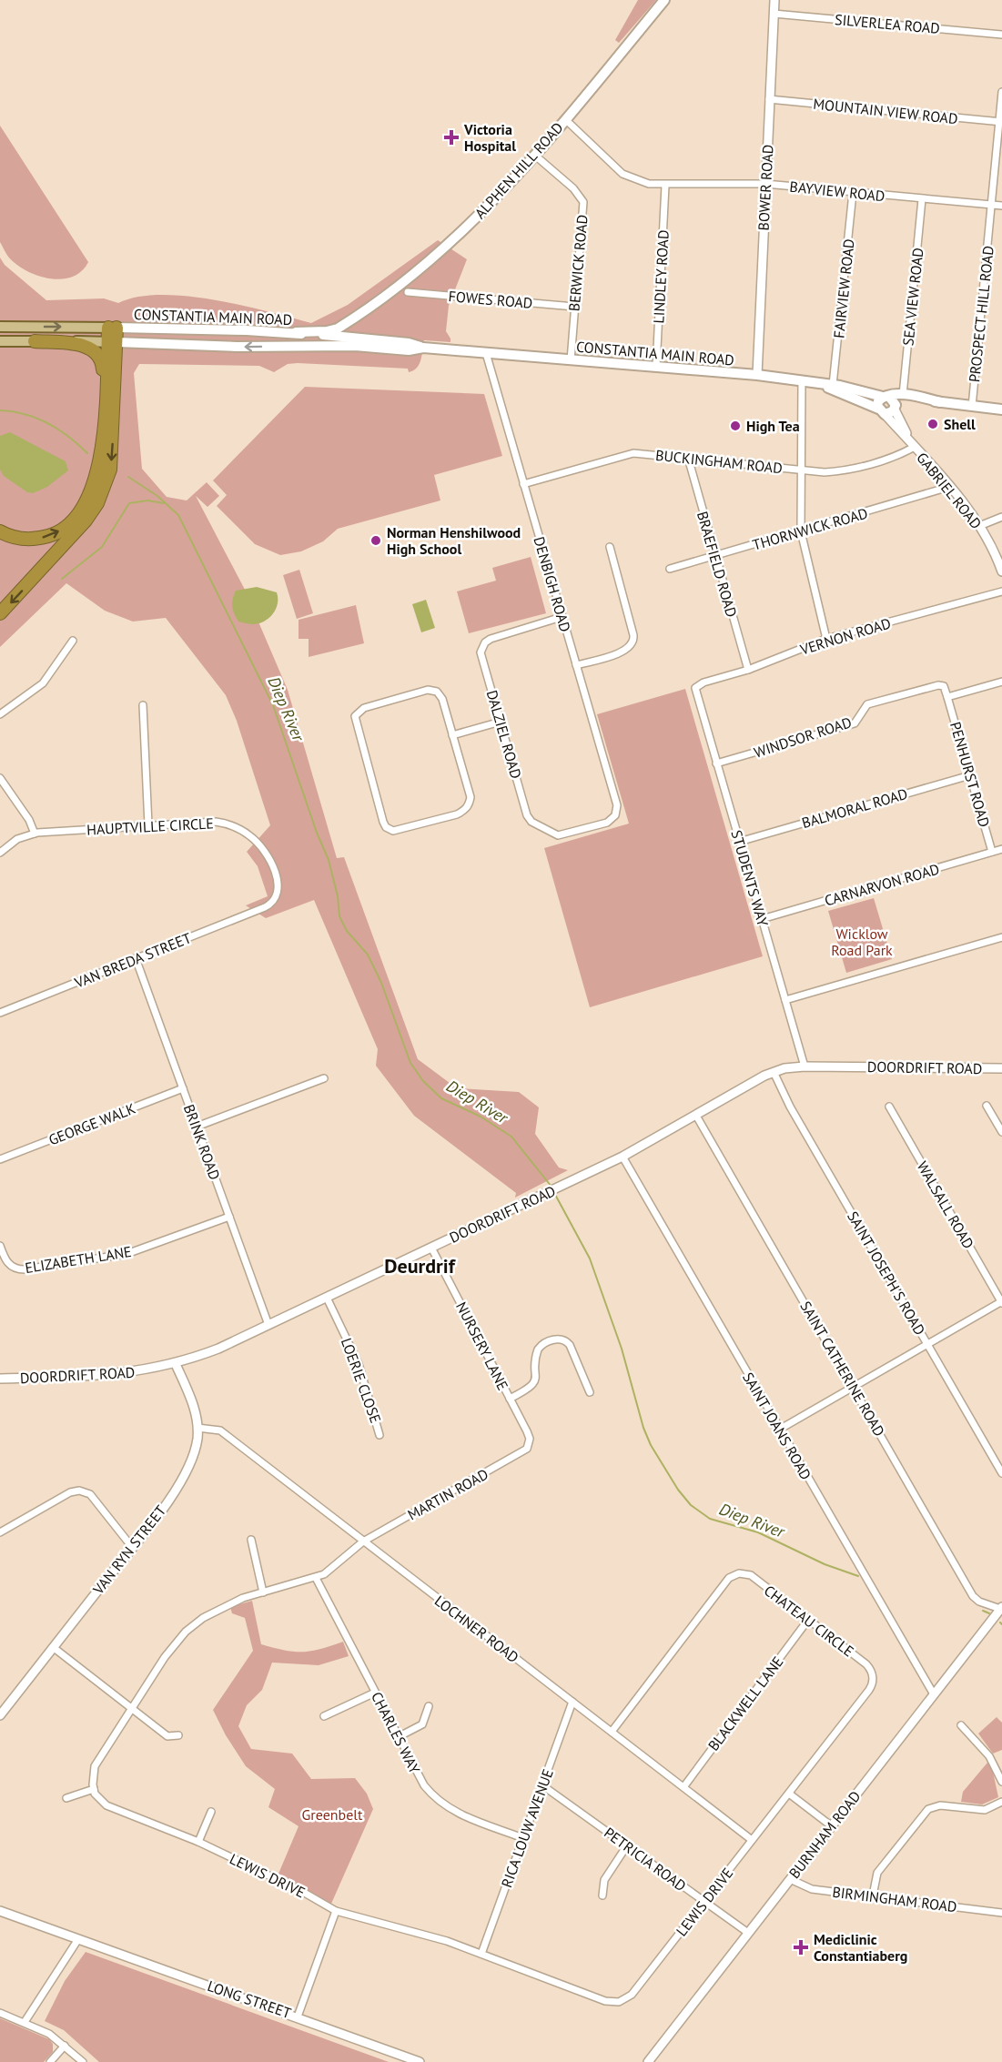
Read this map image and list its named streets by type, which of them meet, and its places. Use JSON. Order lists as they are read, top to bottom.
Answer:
{
  "streets": {
    "main road": ["ALPHEN HILL ROAD", "CONSTANTIA MAIN ROAD"],
    "street": [
      "SILVERLEA ROAD",
      "MOUNTAIN VIEW ROAD",
      "BOWER ROAD",
      "BAYVIEW ROAD",
      "BERWICK ROAD",
      "LINDLEY ROAD",
      "FAIRVIEW ROAD",
      "SEA VIEW ROAD",
      "FOWES ROAD",
      "PROSPECT HILL ROAD",
      "BUCKINGHAM ROAD",
      "GABRIEL ROAD",
      "THORNWICK ROAD",
      "BRAEFIELD ROAD",
      "DENBIGH ROAD",
      "VERNON ROAD",
      "DALZIEL ROAD",
      "WINDSOR ROAD",
      "PENHURST ROAD",
      "BALMORAL ROAD",
      "HAUPTVILLE CIRCLE",
      "STUDENTS WAY",
      "CARNARVON ROAD",
      "VAN BREDA STREET",
      "DOORDRIFT ROAD",
      "GEORGE WALK",
      "BRINK ROAD",
      "WALSALL ROAD",
      "ELIZABETH LANE",
      "SAINT JOSEPH'S ROAD",
      "NURSERY LANE",
      "SAINT CATHERINE ROAD",
      "LOERIE CLOSE",
      "SAINT JOANS ROAD",
      "MARTIN ROAD",
      "VAN RYN STREET",
      "CHATEAU CIRCLE",
      "LOCHNER ROAD",
      "BLACKWELL LANE",
      "CHARLES WAY",
      "RICA LOUW AVENUE",
      "BURNHAM ROAD",
      "PETRICIA ROAD",
      "LEWIS DRIVE",
      "BIRMINGHAM ROAD",
      "LONG STREET"
    ]
  },
  "crossings": [
    ["SILVERLEA ROAD", "BOWER ROAD"],
    ["MOUNTAIN VIEW ROAD", "BOWER ROAD"],
    ["MOUNTAIN VIEW ROAD", "PROSPECT HILL ROAD"],
    ["ALPHEN HILL ROAD", "BAYVIEW ROAD"],
    ["ALPHEN HILL ROAD", "BERWICK ROAD"],
    ["ALPHEN HILL ROAD", "CONSTANTIA MAIN ROAD"],
    ["BOWER ROAD", "BAYVIEW ROAD"],
    ["BOWER ROAD", "CONSTANTIA MAIN ROAD"],
    ["BAYVIEW ROAD", "LINDLEY ROAD"],
    ["BAYVIEW ROAD", "FAIRVIEW ROAD"],
    ["BAYVIEW ROAD", "SEA VIEW ROAD"],
    ["BAYVIEW ROAD", "PROSPECT HILL ROAD"],
    ["BERWICK ROAD", "FOWES ROAD"],
    ["BERWICK ROAD", "CONSTANTIA MAIN ROAD"],
    ["LINDLEY ROAD", "CONSTANTIA MAIN ROAD"],
    ["FAIRVIEW ROAD", "CONSTANTIA MAIN ROAD"],
    ["CONSTANTIA MAIN ROAD", "GABRIEL ROAD"],
    ["CONSTANTIA MAIN ROAD", "DENBIGH ROAD"],
    ["BUCKINGHAM ROAD", "GABRIEL ROAD"],
    ["BUCKINGHAM ROAD", "BRAEFIELD ROAD"],
    ["BUCKINGHAM ROAD", "DENBIGH ROAD"],
    ["GABRIEL ROAD", "THORNWICK ROAD"],
    ["THORNWICK ROAD", "BRAEFIELD ROAD"],
    ["BRAEFIELD ROAD", "VERNON ROAD"],
    ["DENBIGH ROAD", "DALZIEL ROAD"],
    ["VERNON ROAD", "STUDENTS WAY"],
    ["WINDSOR ROAD", "PENHURST ROAD"],
    ["WINDSOR ROAD", "STUDENTS WAY"],
    ["PENHURST ROAD", "BALMORAL ROAD"],
    ["PENHURST ROAD", "CARNARVON ROAD"],
    ["BALMORAL ROAD", "STUDENTS WAY"],
    ["HAUPTVILLE CIRCLE", "VAN BREDA STREET"],
    ["STUDENTS WAY", "CARNARVON ROAD"],
    ["STUDENTS WAY", "DOORDRIFT ROAD"],
    ["VAN BREDA STREET", "BRINK ROAD"],
    ["DOORDRIFT ROAD", "BRINK ROAD"],
    ["DOORDRIFT ROAD", "SAINT JOSEPH'S ROAD"],
    ["DOORDRIFT ROAD", "NURSERY LANE"],
    ["DOORDRIFT ROAD", "SAINT CATHERINE ROAD"],
    ["DOORDRIFT ROAD", "LOERIE CLOSE"],
    ["DOORDRIFT ROAD", "SAINT JOANS ROAD"],
    ["DOORDRIFT ROAD", "VAN RYN STREET"],
    ["GEORGE WALK", "BRINK ROAD"],
    ["BRINK ROAD", "ELIZABETH LANE"],
    ["NURSERY LANE", "MARTIN ROAD"],
    ["SAINT CATHERINE ROAD", "BURNHAM ROAD"],
    ["SAINT JOANS ROAD", "BURNHAM ROAD"],
    ["MARTIN ROAD", "LOCHNER ROAD"],
    ["VAN RYN STREET", "LOCHNER ROAD"],
    ["CHATEAU CIRCLE", "LOCHNER ROAD"],
    ["CHATEAU CIRCLE", "BLACKWELL LANE"],
    ["CHATEAU CIRCLE", "LEWIS DRIVE"],
    ["LOCHNER ROAD", "BLACKWELL LANE"],
    ["LOCHNER ROAD", "RICA LOUW AVENUE"],
    ["LOCHNER ROAD", "LEWIS DRIVE"],
    ["CHARLES WAY", "RICA LOUW AVENUE"],
    ["RICA LOUW AVENUE", "PETRICIA ROAD"],
    ["RICA LOUW AVENUE", "LEWIS DRIVE"],
    ["BURNHAM ROAD", "PETRICIA ROAD"],
    ["BURNHAM ROAD", "BIRMINGHAM ROAD"],
    ["PETRICIA ROAD", "LEWIS DRIVE"]
  ],
  "districts": ["Deurdrif"],
  "water": ["Diep River"],
  "parks": ["Wicklow Road Park", "Greenbelt"],
  "places": {
    "health": ["Victoria Hospital", "Mediclinic Constantiaberg"],
    "other": ["Shell", "High Tea", "Norman Henshilwood High School"]
  }
}
